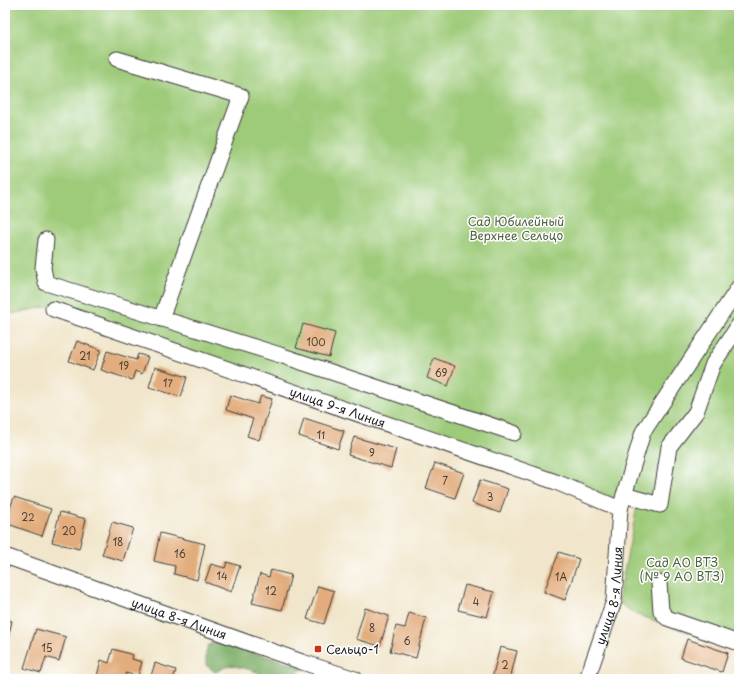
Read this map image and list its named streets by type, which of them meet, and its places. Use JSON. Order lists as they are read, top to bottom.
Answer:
{
  "streets": {
    "street": ["улица 9-я Линия", "улица 8-я Линия"]
  },
  "crossings": [
    ["улица 9-я Линия", "улица 8-я Линия"]
  ],
  "parks": ["Сад Юбилейный Верхнее Сельцо", "Сад АО ВТЗ (№ 9 АО ВТЗ)"],
  "places": {
    "transit": ["Сельцо-1"]
  },
  "house_numbers": [
    "100",
    "21",
    "19",
    "69",
    "17",
    "11",
    "9",
    "7",
    "3",
    "22",
    "20",
    "18",
    "16",
    "14",
    "1А",
    "12",
    "4",
    "8",
    "6",
    "15",
    "2"
  ]
}
